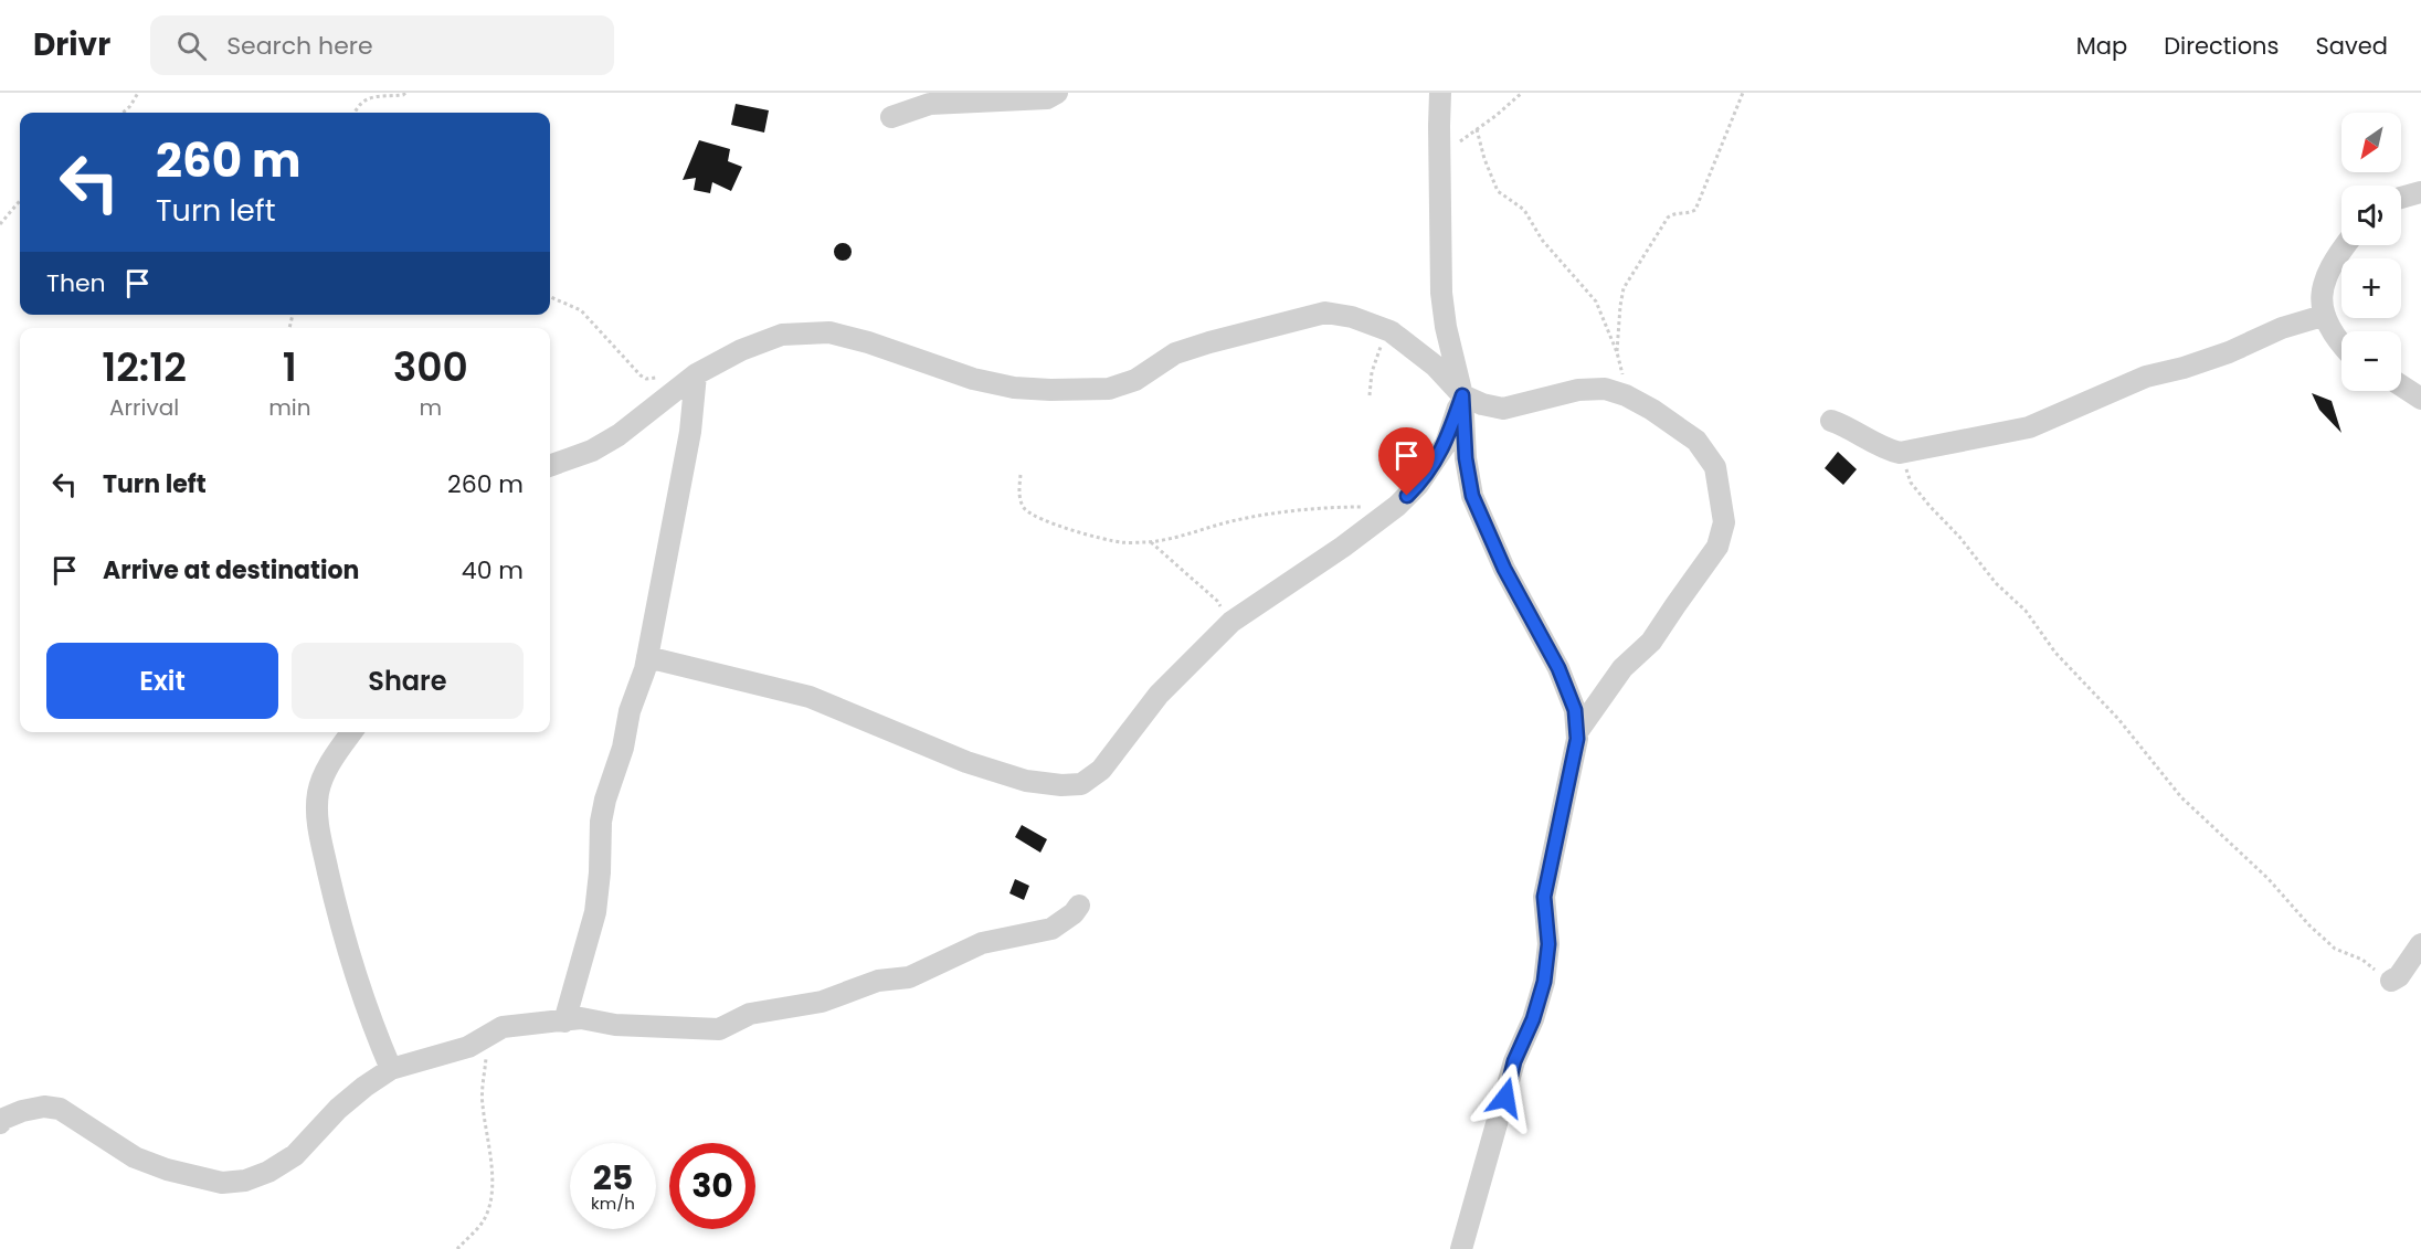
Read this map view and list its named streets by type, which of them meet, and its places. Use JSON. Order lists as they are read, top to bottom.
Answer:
{
  "north": "bottom left",
  "page": {
    "header": "Drivr",
    "search": "Search here",
    "nav": ["Map", "Directions", "Saved"],
    "map_buttons": ["+", "−"],
    "turn": ["260 m", "Turn left"],
    "then": "Then",
    "eta": [
      "12:12",
      "Arrival",
      "1",
      "min",
      "300",
      "m"
    ],
    "list": [
      {
        "name": "Turn left",
        "value": "260 m"
      },
      {
        "name": "Arrive at destination",
        "value": "40 m"
      }
    ],
    "buttons": ["Exit", "Share"],
    "speed": "25 km/h",
    "limit": "30"
  }
}
